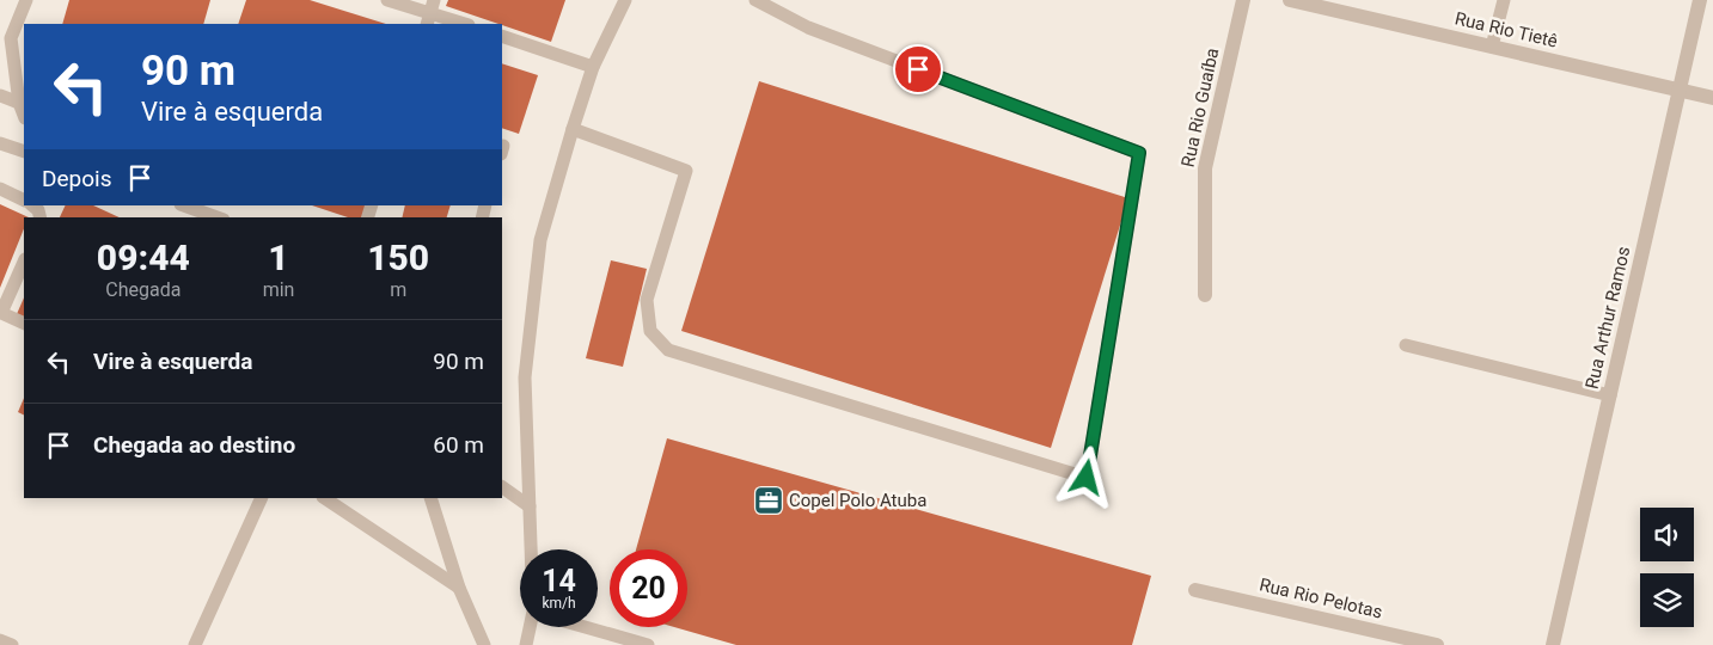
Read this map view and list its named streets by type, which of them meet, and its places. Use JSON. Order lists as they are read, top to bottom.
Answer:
{
  "streets": {
    "street": [
      "Rua Rio Tietê",
      "Rua Rio Guaíba",
      "Rua Arthur Ramos",
      "Rua Rio Pelotas"
    ]
  },
  "crossings": [
    ["Rua Rio Tietê", "Rua Arthur Ramos"]
  ],
  "places": {
    "office": ["Copel Polo Atuba"]
  },
  "page": {
    "turn": ["90 m", "Vire à esquerda"],
    "then": "Depois",
    "eta": [
      "09:44",
      "Chegada",
      "1",
      "min",
      "150",
      "m"
    ],
    "list": [
      {
        "name": "Vire à esquerda",
        "value": "90 m"
      },
      {
        "name": "Chegada ao destino",
        "value": "60 m"
      }
    ],
    "speed": "14 km/h",
    "limit": "20"
  }
}
